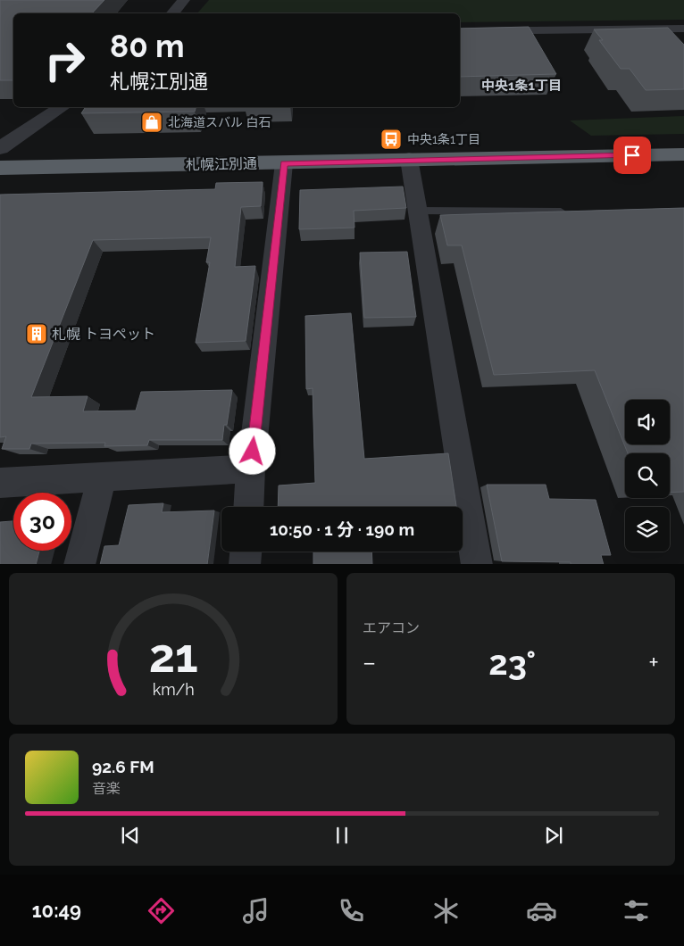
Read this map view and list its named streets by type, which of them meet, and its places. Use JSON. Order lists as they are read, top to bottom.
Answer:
{
  "streets": {
    "highway": ["札幌江別通"]
  },
  "districts": ["中央1条1丁目"],
  "places": {
    "shop": ["北海道スバル 白石"],
    "bus stop": ["中央1条1丁目"],
    "building": ["札幌 トヨペット"]
  },
  "page": {
    "turn": ["80 m", "札幌江別通"],
    "limit": "30",
    "trip": "10:50 · 1 分 · 190 m",
    "tile": "エアコン",
    "heat": ["−", "23°", "+"],
    "song": ["92.6 FM", "音楽"],
    "tabs": "10:49",
    "gauge": ["21", "km/h"]
  }
}
